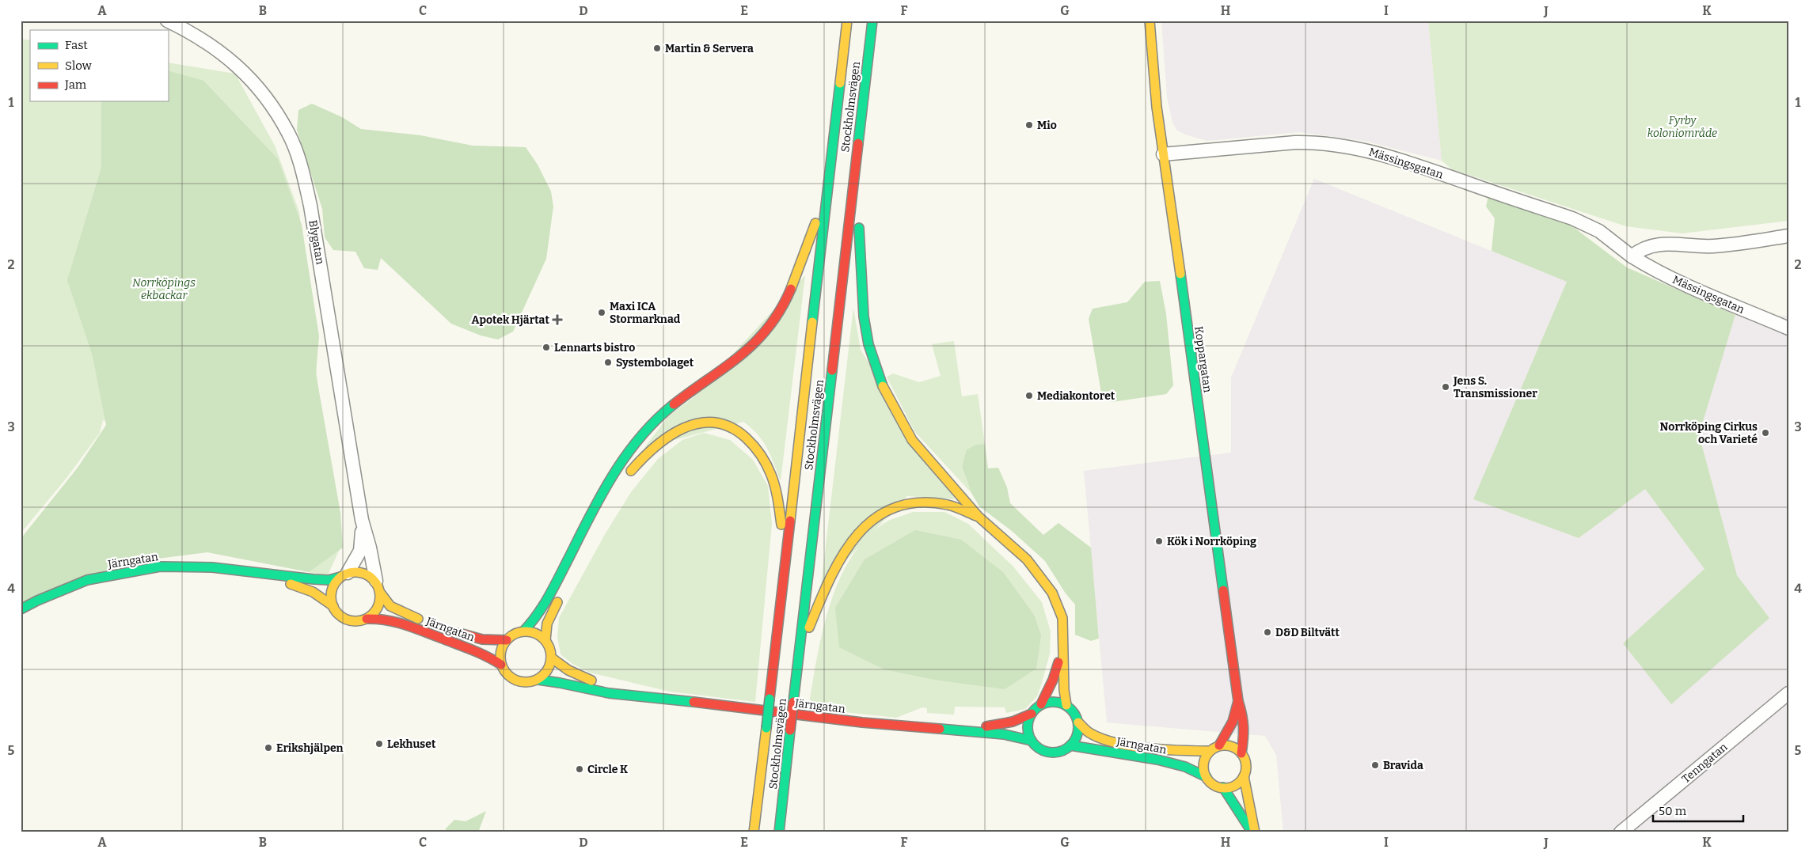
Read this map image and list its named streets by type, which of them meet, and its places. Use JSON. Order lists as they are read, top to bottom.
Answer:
{
  "streets": {
    "main road": ["Stockholmsvägen", "Koppargatan", "Järngatan"],
    "street": ["Mässingsgatan", "Blygatan", "Tenngatan"]
  },
  "crossings": [
    ["Mässingsgatan", "Koppargatan"],
    ["Blygatan", "Järngatan"],
    ["Koppargatan", "Järngatan"]
  ],
  "parks": ["Fyrby koloniområde", "Norrköpings ekbackar"],
  "places": {
    "other": [
      "Martin & Servera",
      "Mio",
      "Maxi ICA Stormarknad",
      "Lennarts bistro",
      "Systembolaget",
      "Jens S. Transmissioner",
      "Mediakontoret",
      "Norrköping Cirkus och Varieté",
      "Kök i Norrköping",
      "D&D Biltvätt",
      "Lekhuset",
      "Erikshjälpen",
      "Bravida",
      "Circle K"
    ],
    "health": ["Apotek Hjärtat"]
  },
  "legend": ["Fast", "Slow", "Jam"],
  "scale_bar": "50 m",
  "grid": {
    "columns": [
      "A",
      "B",
      "C",
      "D",
      "E",
      "F",
      "G",
      "H",
      "I",
      "J",
      "K"
    ],
    "rows": [
      "1",
      "2",
      "3",
      "4",
      "5"
    ]
  }
}
